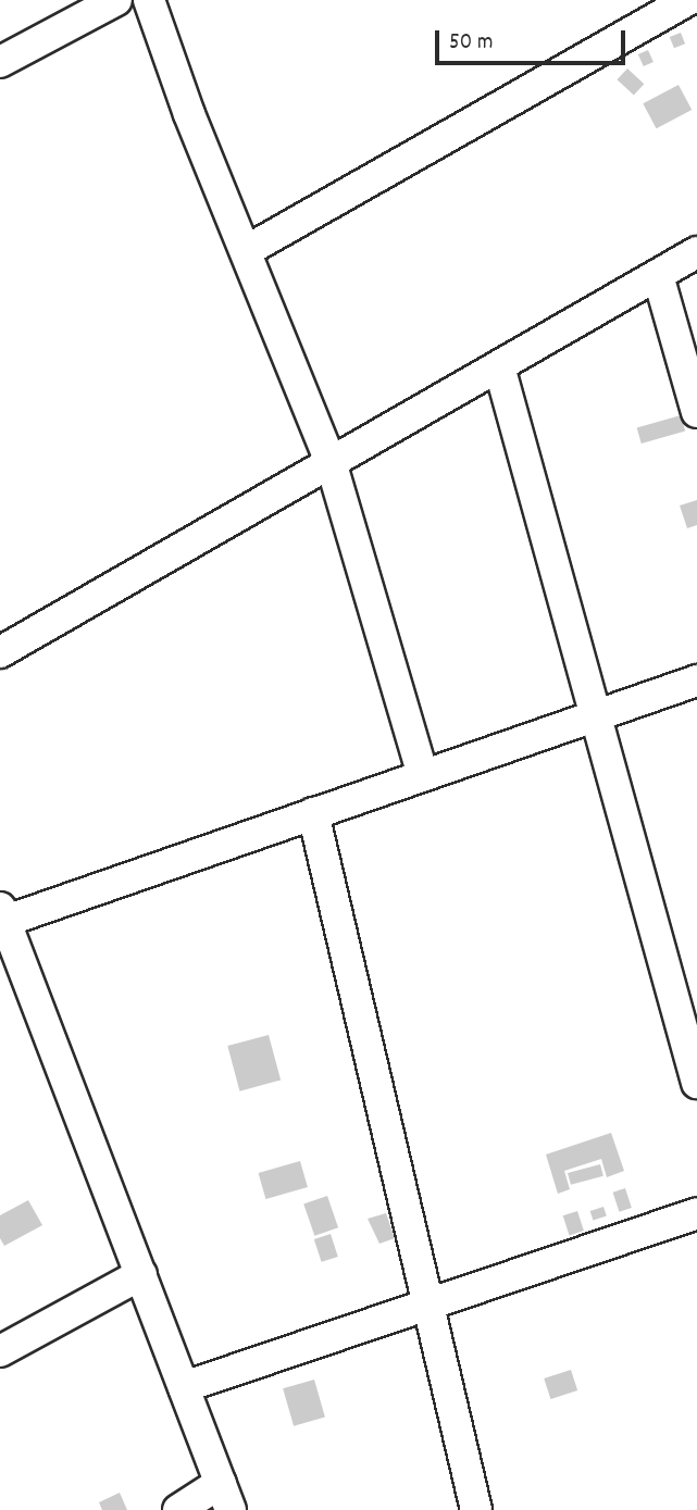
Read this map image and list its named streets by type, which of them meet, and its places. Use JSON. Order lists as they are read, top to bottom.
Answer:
{
  "scale_bar": "50 m"
}
